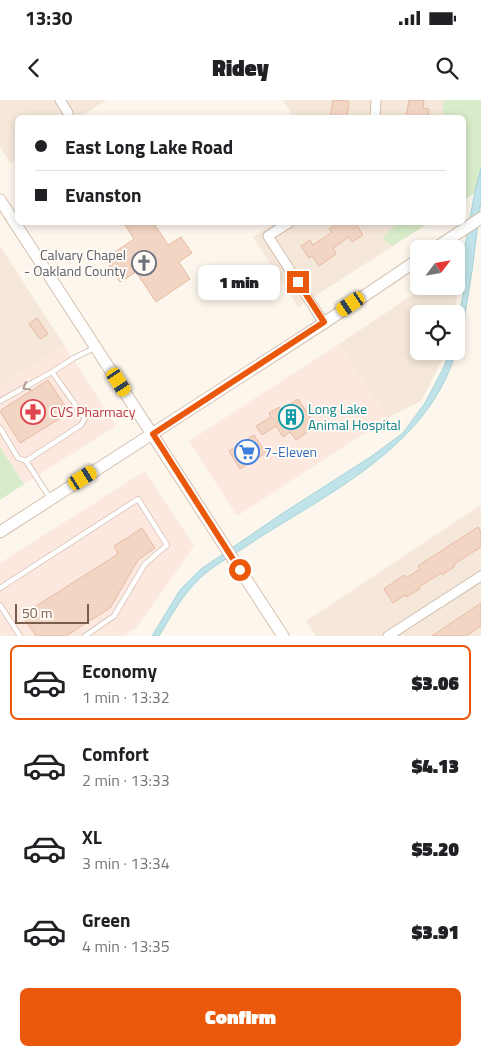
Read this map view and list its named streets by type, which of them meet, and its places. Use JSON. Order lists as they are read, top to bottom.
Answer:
{
  "places": {
    "church": ["Calvary Chapel - Oakland County"],
    "pharmacy": ["CVS Pharmacy"],
    "building": ["Long Lake Animal Hospital"],
    "supermarket": ["7-Eleven"]
  },
  "scale_bar": "50 m",
  "north": "top right",
  "page": {
    "status": "13:30",
    "header": "Ridey",
    "banner": ["East Long Lake Road", "Evanston"],
    "bubble": "1 min",
    "scale": "50 m",
    "list": [
      {
        "name": "Economy",
        "note": "1 min · 13:32",
        "value": "$3.06"
      },
      {
        "name": "Comfort",
        "note": "2 min · 13:33",
        "value": "$4.13"
      },
      {
        "name": "XL",
        "note": "3 min · 13:34",
        "value": "$5.20"
      },
      {
        "name": "Green",
        "note": "4 min · 13:35",
        "value": "$3.91"
      }
    ],
    "buttons": "Confirm"
  }
}
